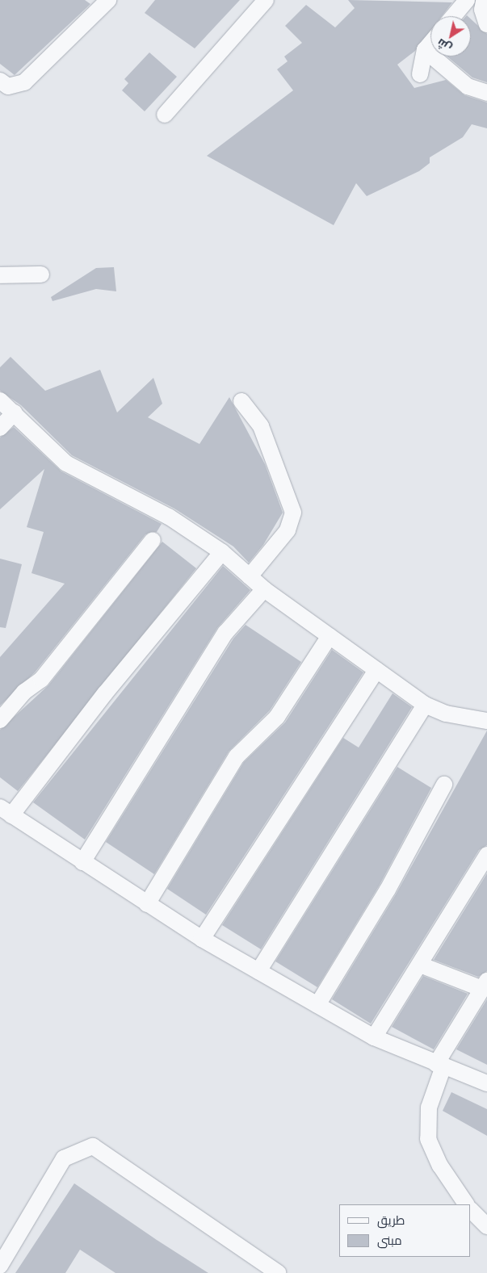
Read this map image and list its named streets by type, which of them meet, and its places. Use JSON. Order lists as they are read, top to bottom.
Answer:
{
  "legend": ["طريق", "مبنى"],
  "north": "bottom left"
}
